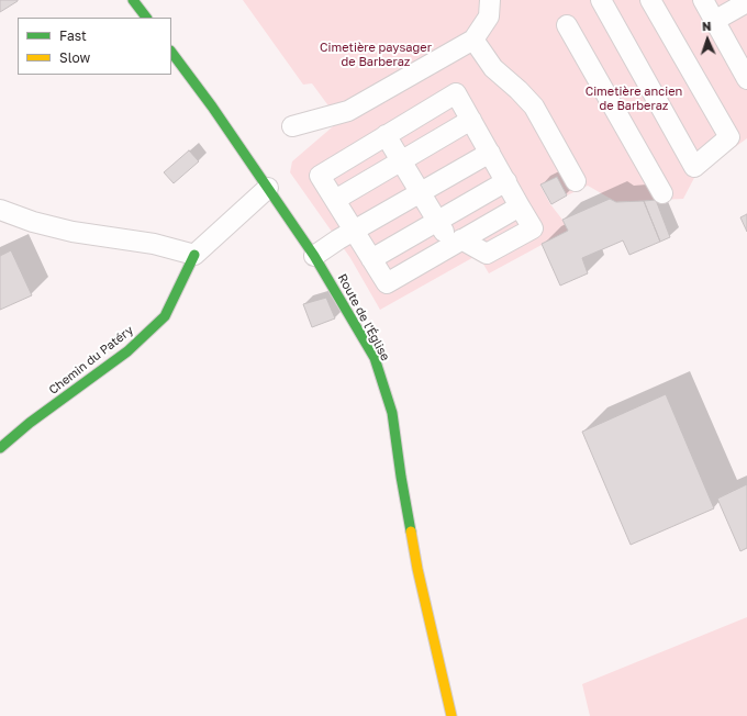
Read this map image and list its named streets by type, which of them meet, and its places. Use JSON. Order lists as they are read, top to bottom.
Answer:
{
  "streets": {
    "street": ["Route de l'Église", "Chemin du Patéry"]
  },
  "parks": ["Cimetière paysager de Barberaz", "Cimetière ancien de Barberaz"],
  "legend": ["Fast", "Slow"],
  "north": "top"
}
